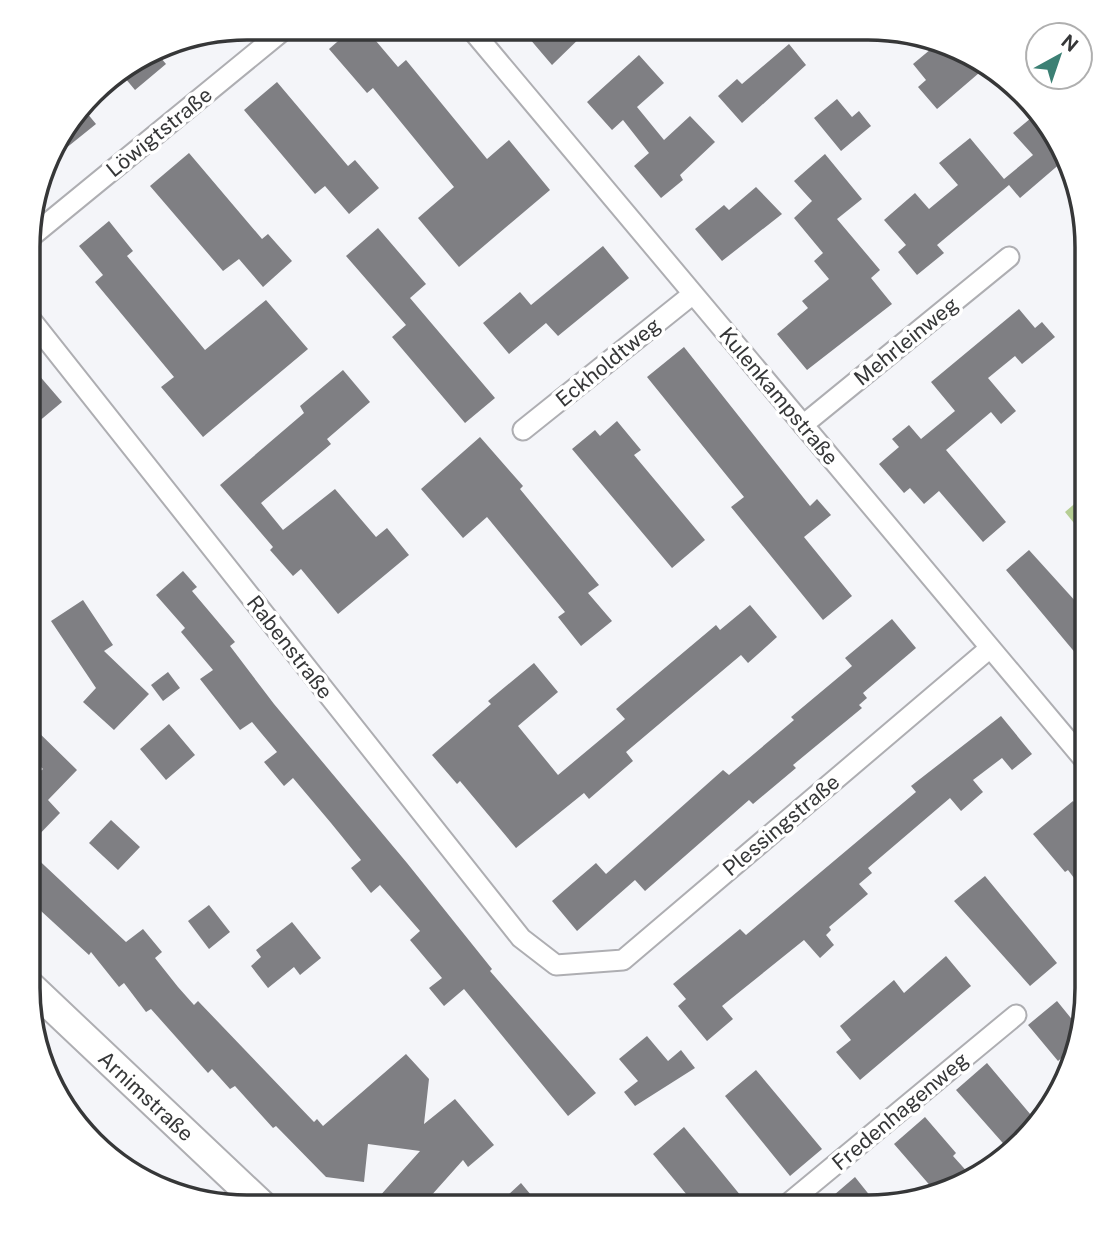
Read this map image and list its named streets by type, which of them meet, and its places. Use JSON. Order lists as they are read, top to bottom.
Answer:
{
  "streets": {
    "main road": ["Arnimstraße"],
    "street": [
      "Löwigtstraße",
      "Mehrleinweg",
      "Eckholdtweg",
      "Kulenkampstraße",
      "Rabenstraße",
      "Plessingstraße",
      "Fredenhagenweg"
    ]
  },
  "crossings": [
    ["Mehrleinweg", "Kulenkampstraße"],
    ["Eckholdtweg", "Kulenkampstraße"],
    ["Kulenkampstraße", "Plessingstraße"],
    ["Rabenstraße", "Plessingstraße"]
  ],
  "north": "top right"
}
